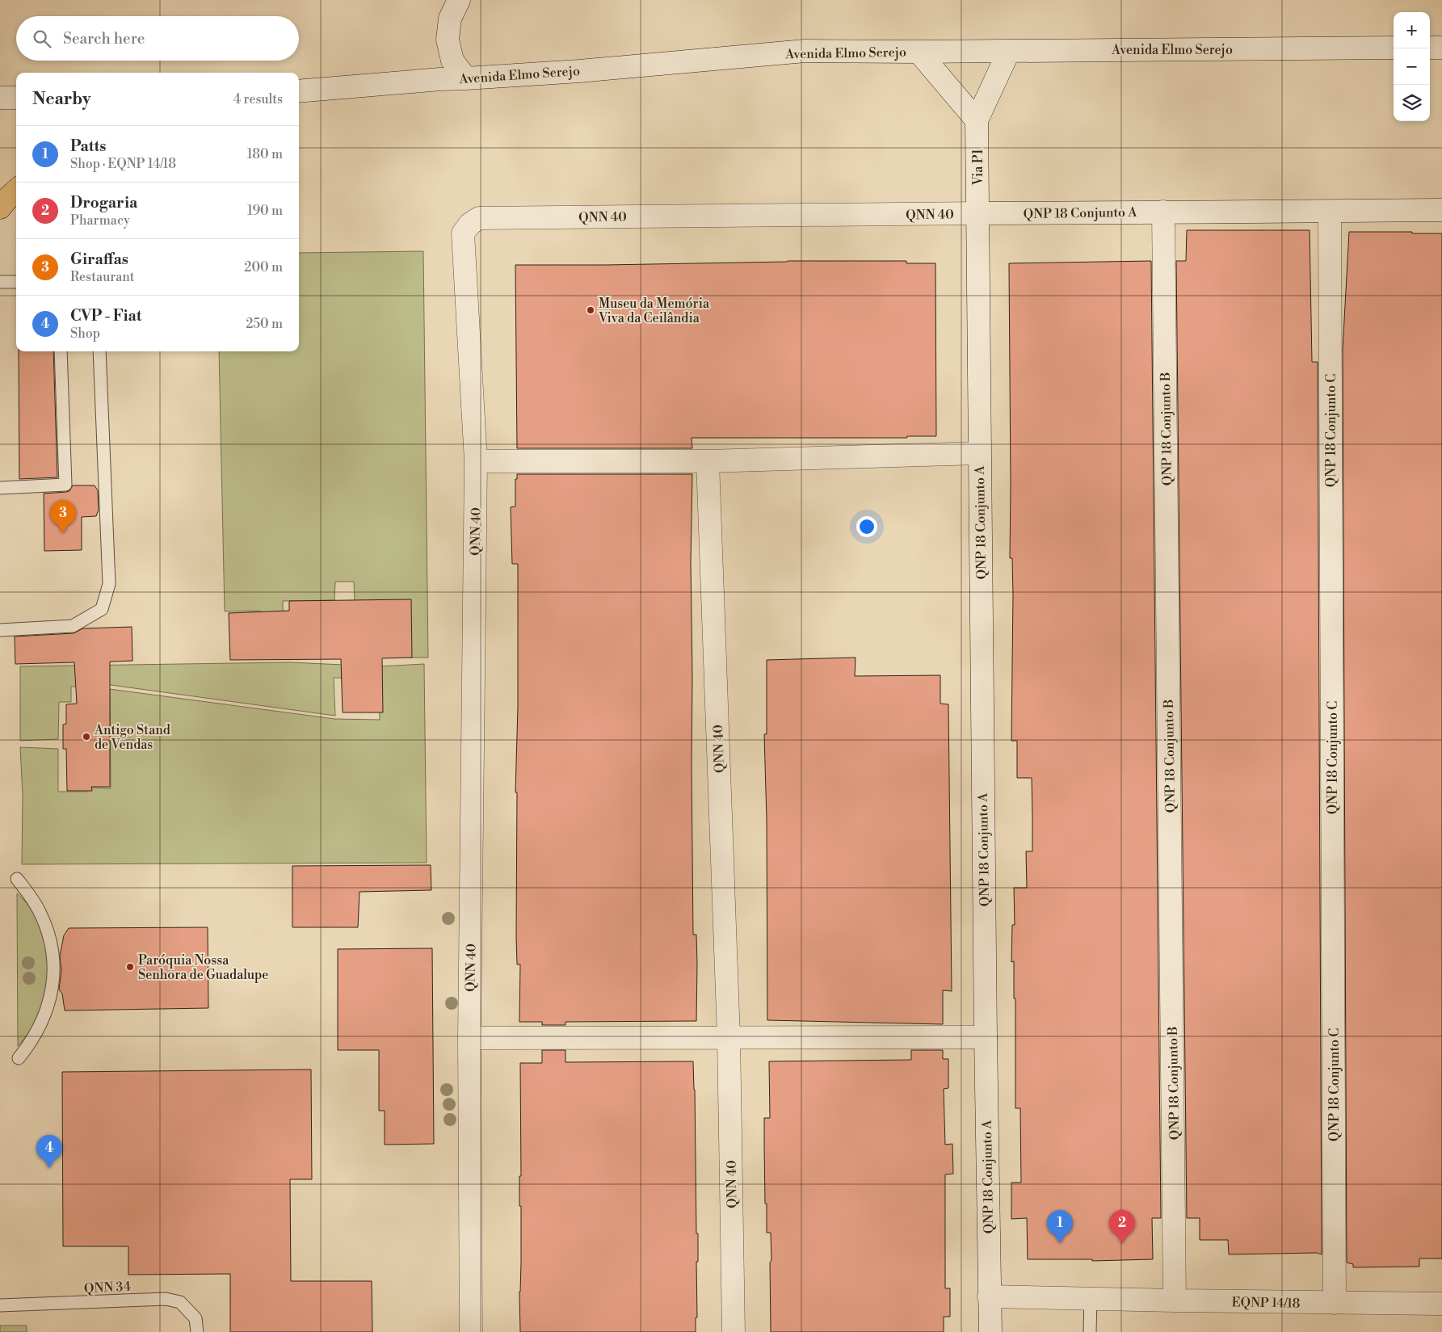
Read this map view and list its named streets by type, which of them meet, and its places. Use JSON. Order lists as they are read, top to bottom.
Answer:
{
  "streets": {
    "street": [
      "Avenida Elmo Serejo",
      "Via P1",
      "QNP 18 Conjunto A",
      "QNN 40",
      "QNP 18 Conjunto B",
      "QNP 18 Conjunto C",
      "EQNP 14/18"
    ],
    "lane": ["QNN 34"]
  },
  "crossings": [
    ["Avenida Elmo Serejo", "Via P1"],
    ["Via P1", "QNP 18 Conjunto A"],
    ["Via P1", "QNN 40"],
    ["QNP 18 Conjunto A", "QNN 40"],
    ["QNP 18 Conjunto A", "QNP 18 Conjunto B"],
    ["QNP 18 Conjunto A", "QNP 18 Conjunto C"],
    ["QNP 18 Conjunto A", "EQNP 14/18"],
    ["QNP 18 Conjunto B", "EQNP 14/18"],
    ["QNP 18 Conjunto C", "EQNP 14/18"]
  ],
  "places": ["Museu da Memória Viva da Ceilândia", "Antigo Stand de Vendas", "Paróquia Nossa Senhora de Guadalupe"],
  "page": {
    "map_buttons": ["+", "−"],
    "search": "Search here",
    "heading": ["Nearby", "4 results"],
    "list": [
      {
        "mark": "1",
        "name": "Patts",
        "note": "Shop · EQNP 14/18",
        "value": "180 m"
      },
      {
        "mark": "2",
        "name": "Drogaria",
        "note": "Pharmacy",
        "value": "190 m"
      },
      {
        "mark": "3",
        "name": "Giraffas",
        "note": "Restaurant",
        "value": "200 m"
      },
      {
        "mark": "4",
        "name": "CVP - Fiat",
        "note": "Shop",
        "value": "250 m"
      }
    ],
    "pins": [
      "3",
      "4",
      "1",
      "2"
    ]
  }
}
